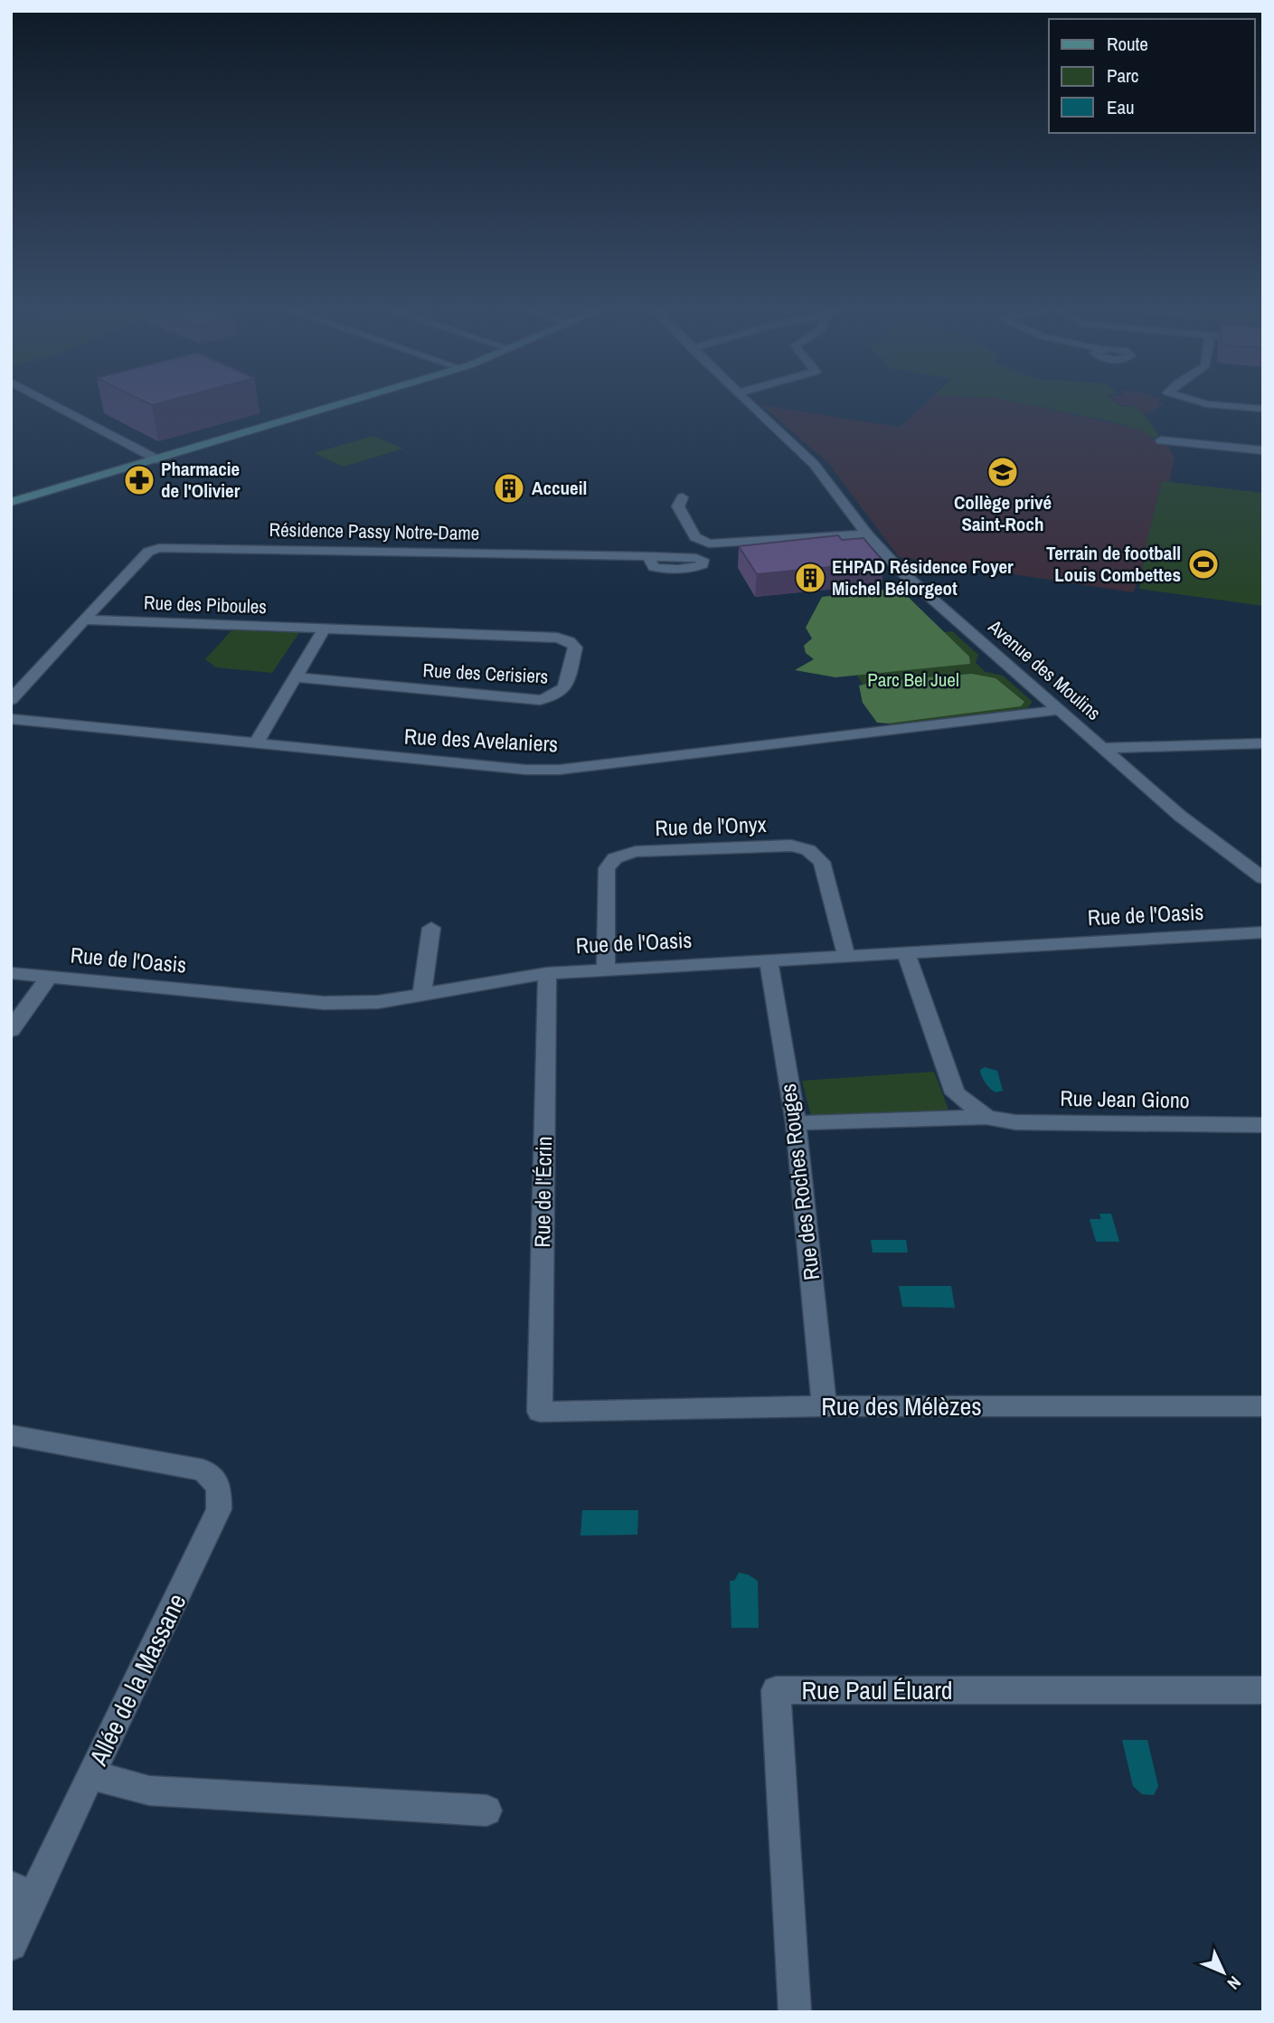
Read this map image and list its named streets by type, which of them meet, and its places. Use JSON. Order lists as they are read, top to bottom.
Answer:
{
  "streets": {
    "street": [
      "Résidence Passy Notre-Dame",
      "Rue des Piboules",
      "Avenue des Moulins",
      "Rue des Cerisiers",
      "Rue des Avelaniers",
      "Rue de l'Onyx",
      "Rue de l'Oasis",
      "Rue Jean Giono",
      "Rue des Roches Rouges",
      "Rue de l'Écrin",
      "Rue des Mélèzes",
      "Allée de la Massane",
      "Rue Paul Éluard"
    ]
  },
  "crossings": [
    ["Résidence Passy Notre-Dame", "Rue des Piboules"],
    ["Rue des Piboules", "Rue des Cerisiers"],
    ["Avenue des Moulins", "Rue des Avelaniers"],
    ["Rue de l'Onyx", "Rue de l'Oasis"],
    ["Rue de l'Oasis", "Rue Jean Giono"],
    ["Rue de l'Oasis", "Rue des Roches Rouges"],
    ["Rue de l'Oasis", "Rue de l'Écrin"],
    ["Rue Jean Giono", "Rue des Roches Rouges"],
    ["Rue des Roches Rouges", "Rue des Mélèzes"],
    ["Rue de l'Écrin", "Rue des Mélèzes"]
  ],
  "parks": ["Parc Bel Juel"],
  "places": {
    "school or university": ["Collège privé Saint-Roch"],
    "pharmacy": ["Pharmacie de l'Olivier"],
    "building": ["Accueil", "EHPAD Résidence Foyer Michel Bélorgeot"],
    "sports": ["Terrain de football Louis Combettes"]
  },
  "legend": ["Route", "Parc", "Eau"],
  "north": "bottom right"
}
